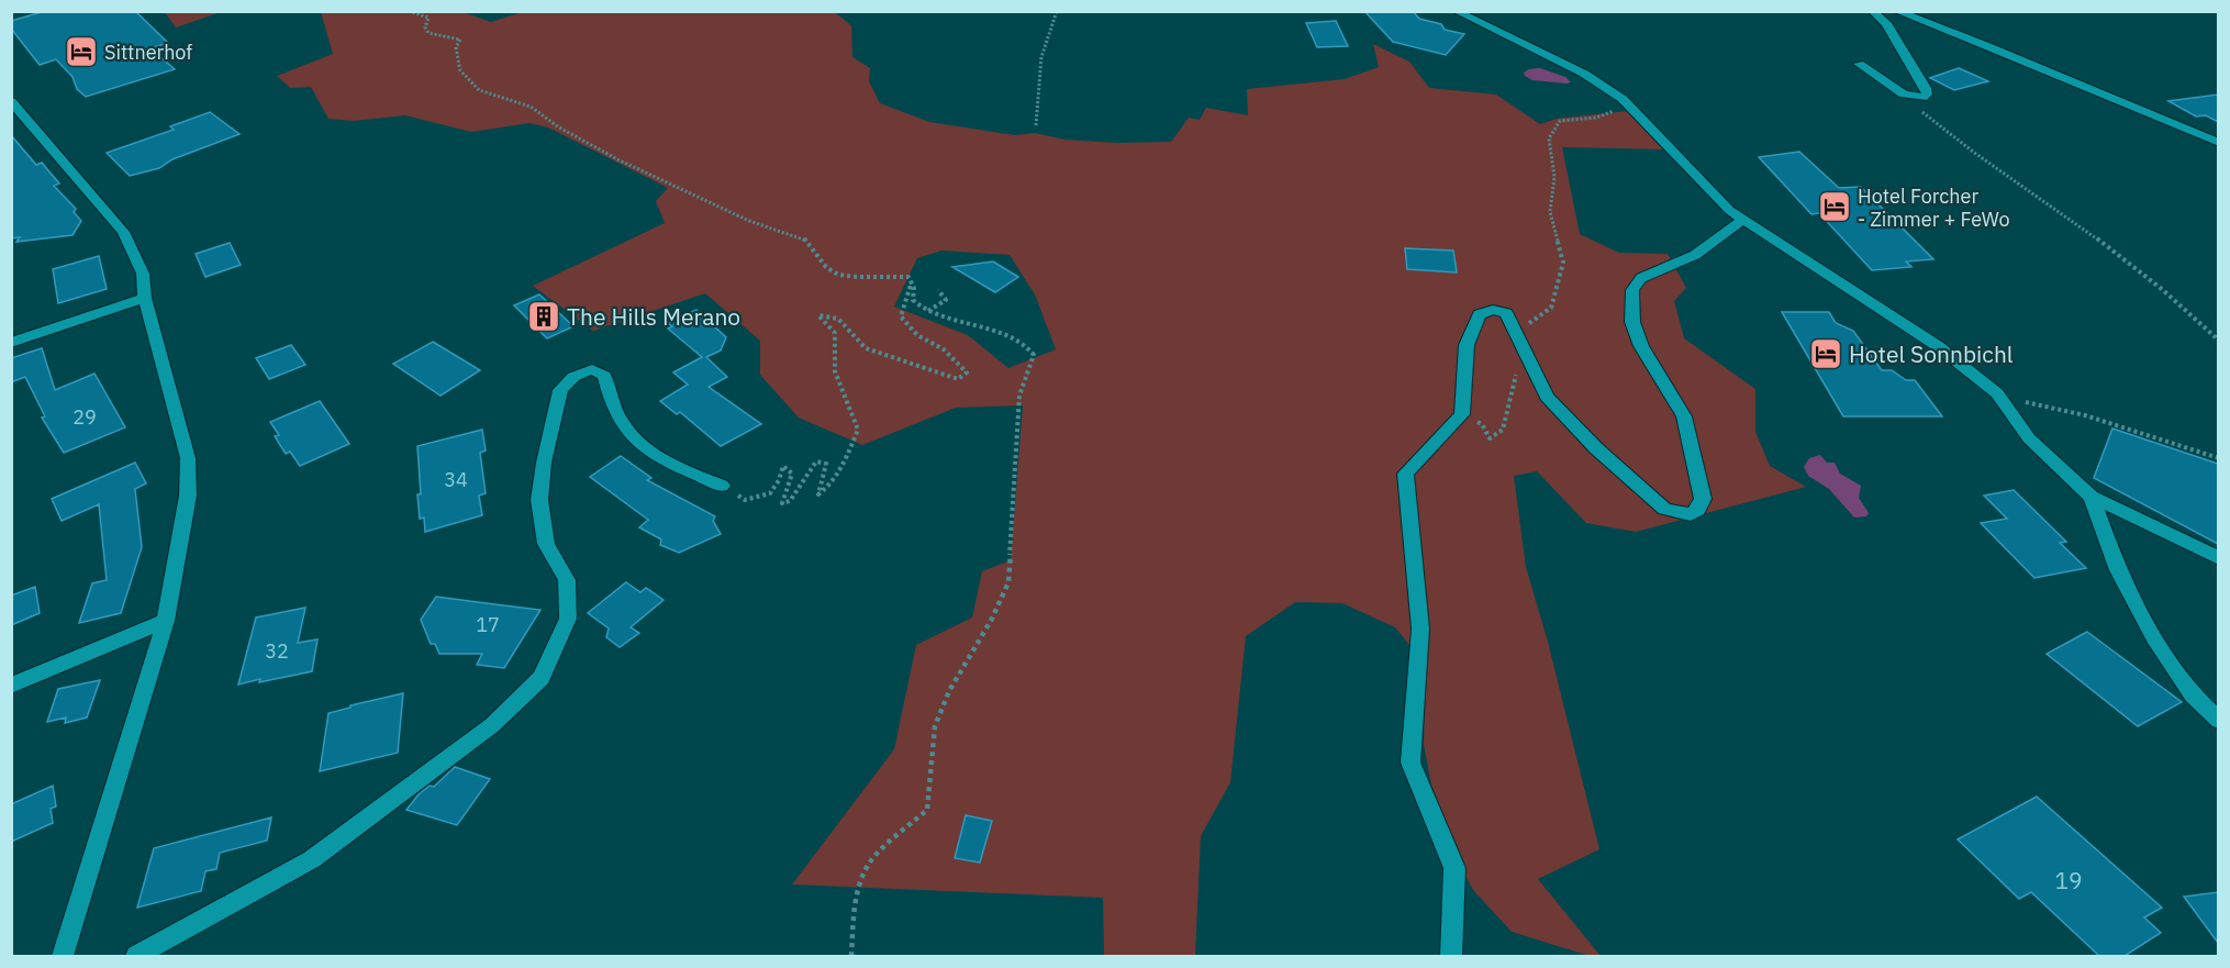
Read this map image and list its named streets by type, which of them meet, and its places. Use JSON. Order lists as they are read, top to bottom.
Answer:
{
  "places": {
    "hotel": ["Sittnerhof", "Hotel Forcher - Zimmer + FeWo", "Hotel Sonnbichl"],
    "building": ["The Hills Merano"]
  },
  "house_numbers": [
    "29",
    "34",
    "17",
    "32",
    "19"
  ]
}
